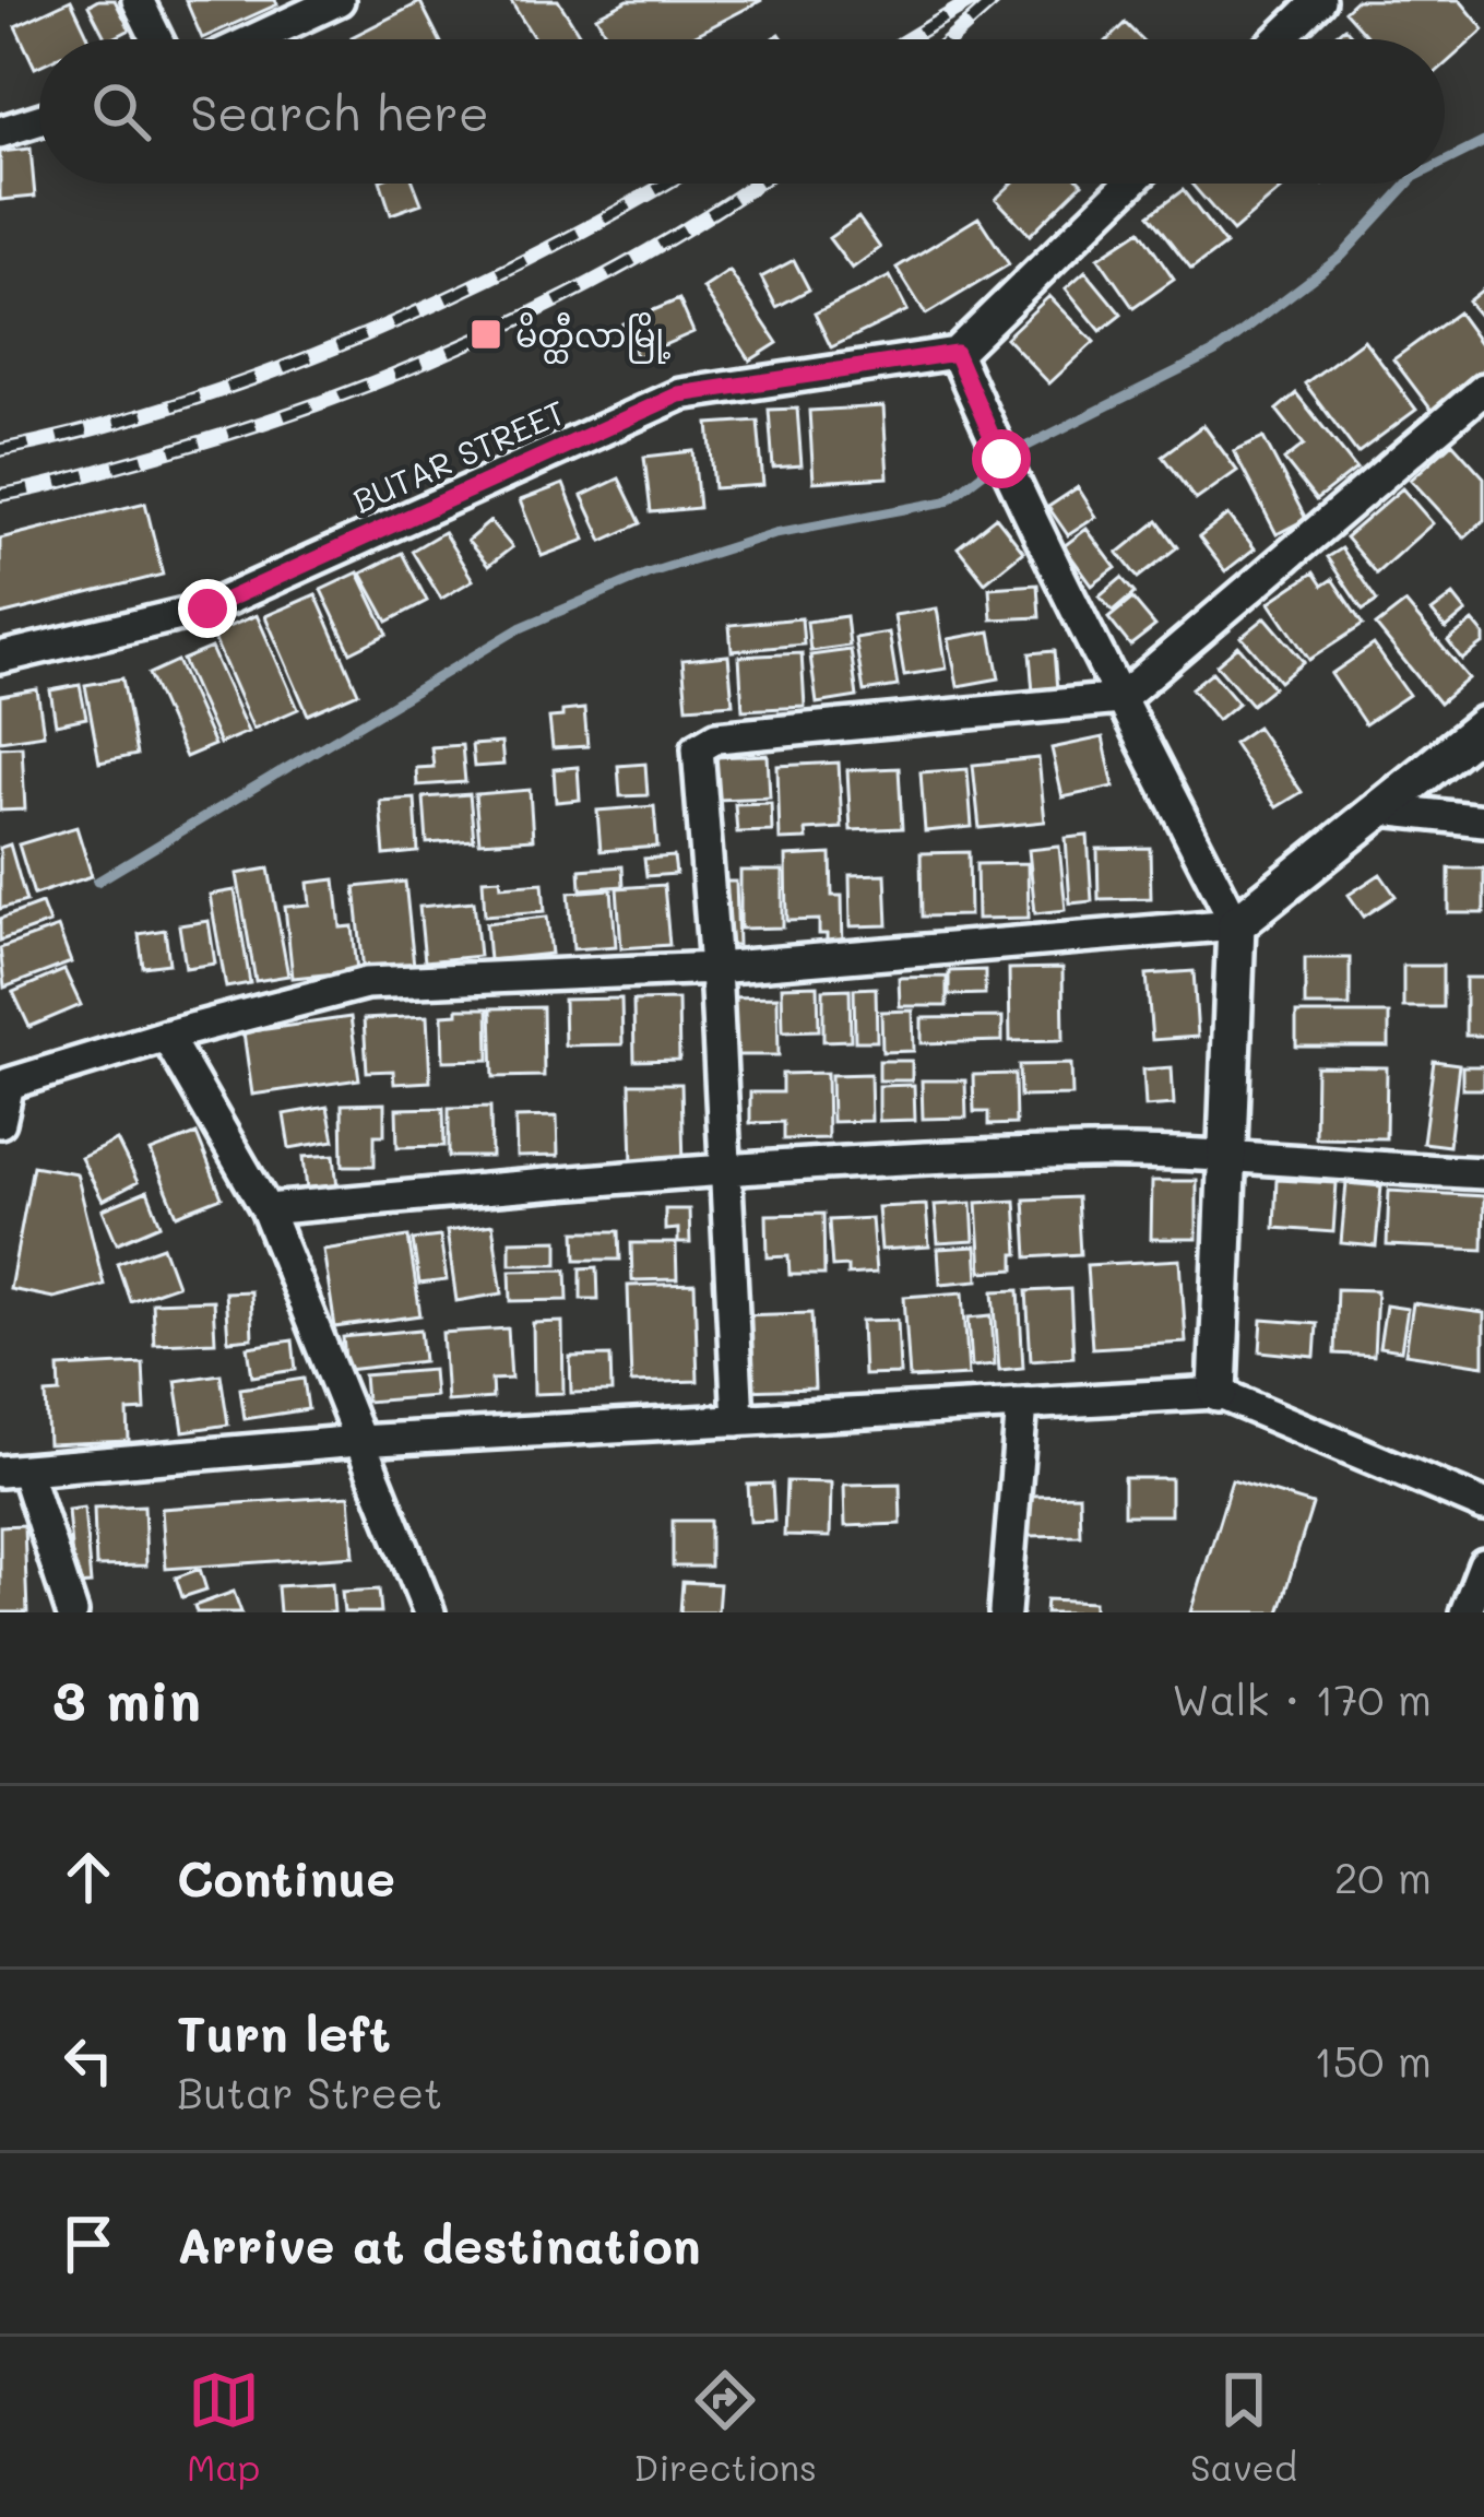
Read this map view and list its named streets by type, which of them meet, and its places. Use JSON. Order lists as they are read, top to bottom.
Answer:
{
  "streets": {
    "street": ["BUTAR STREET"]
  },
  "places": {
    "transit": ["မိတ္ထီလာမြို့"]
  },
  "page": {
    "search": "Search here",
    "heading": ["3 min", "Walk · 170 m"],
    "list": [
      ["Continue", "20 m"],
      ["Turn left", "Butar Street", "150 m"],
      "Arrive at destination"
    ],
    "nav": ["Map", "Directions", "Saved"]
  }
}
